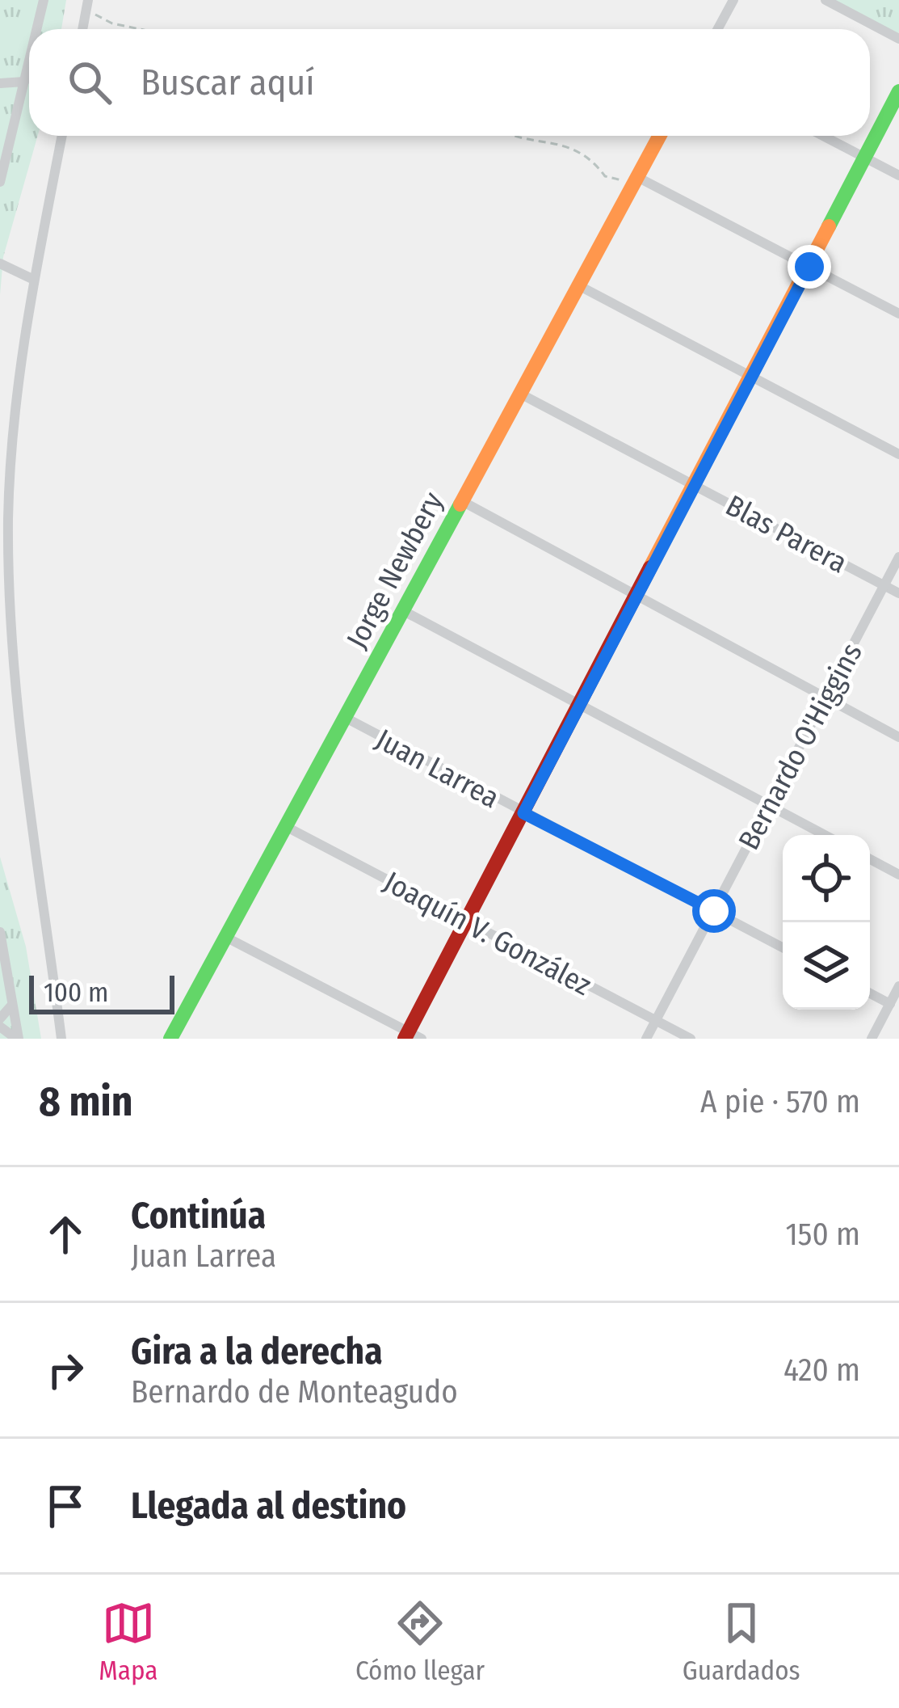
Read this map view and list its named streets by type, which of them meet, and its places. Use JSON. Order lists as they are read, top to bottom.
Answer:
{
  "streets": {
    "street": [
      "Blas Parera",
      "Jorge Newbery",
      "Bernardo O'Higgins",
      "Juan Larrea",
      "Joaquín V. González"
    ]
  },
  "crossings": [
    ["Blas Parera", "Jorge Newbery"],
    ["Blas Parera", "Bernardo O'Higgins"],
    ["Jorge Newbery", "Juan Larrea"],
    ["Jorge Newbery", "Joaquín V. González"],
    ["Bernardo O'Higgins", "Juan Larrea"],
    ["Bernardo O'Higgins", "Joaquín V. González"]
  ],
  "scale_bar": "100 m",
  "page": {
    "search": "Buscar aquí",
    "scale": "100 m",
    "heading": ["8 min", "A pie · 570 m"],
    "list": [
      ["Continúa", "Juan Larrea", "150 m"],
      ["Gira a la derecha", "Bernardo de Monteagudo", "420 m"],
      "Llegada al destino"
    ],
    "nav": ["Mapa", "Cómo llegar", "Guardados"]
  }
}
